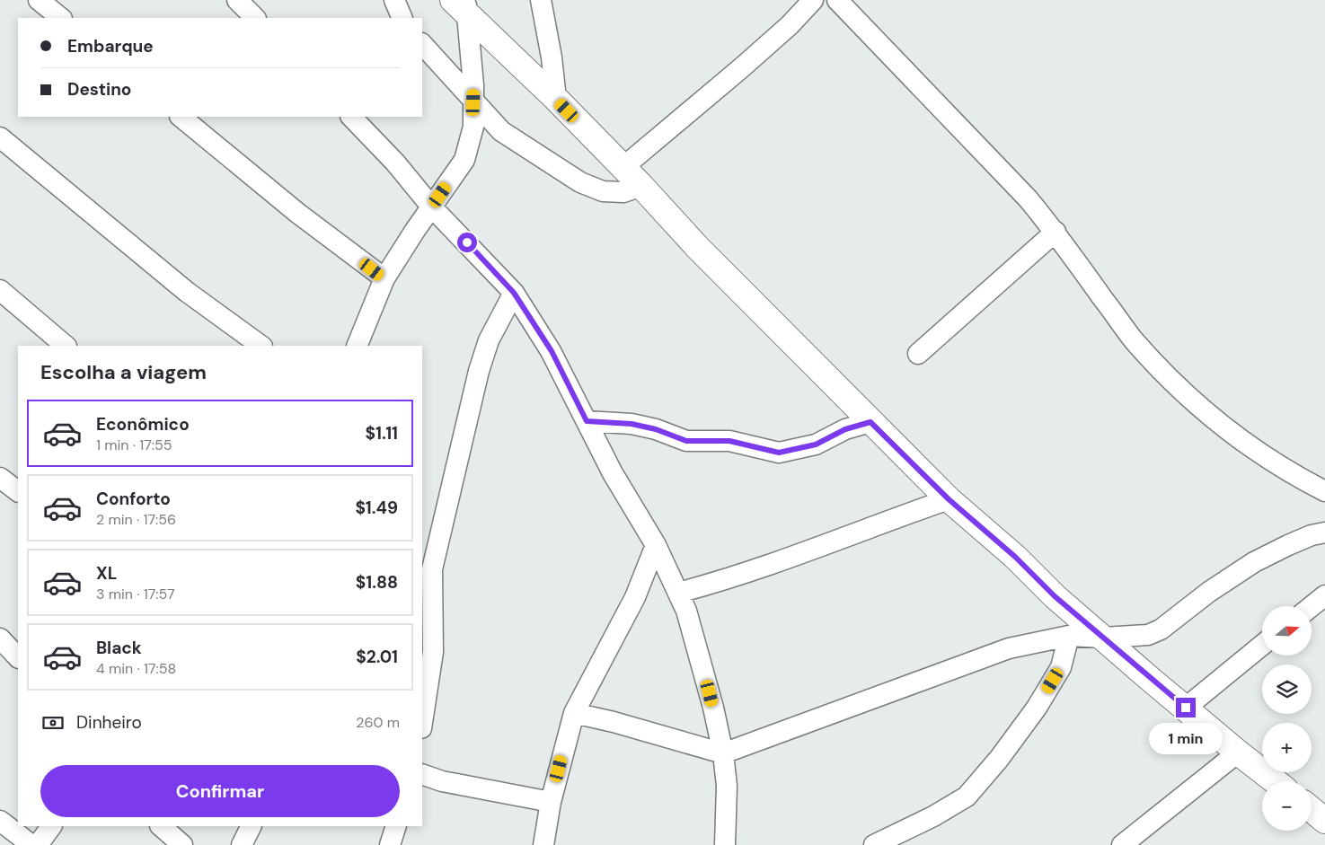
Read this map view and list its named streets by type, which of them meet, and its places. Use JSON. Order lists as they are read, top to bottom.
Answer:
{
  "north": "right",
  "page": {
    "banner": ["Embarque", "Destino"],
    "heading": "Escolha a viagem",
    "list": [
      {
        "name": "Econômico",
        "note": "1 min · 17:55",
        "value": "$1.11"
      },
      {
        "name": "Conforto",
        "note": "2 min · 17:56",
        "value": "$1.49"
      },
      {
        "name": "XL",
        "note": "3 min · 17:57",
        "value": "$1.88"
      },
      {
        "name": "Black",
        "note": "4 min · 17:58",
        "value": "$2.01"
      }
    ],
    "map_buttons": ["+", "−"],
    "pay": ["Dinheiro", "260 m"],
    "bubble": "1 min",
    "buttons": "Confirmar"
  }
}
